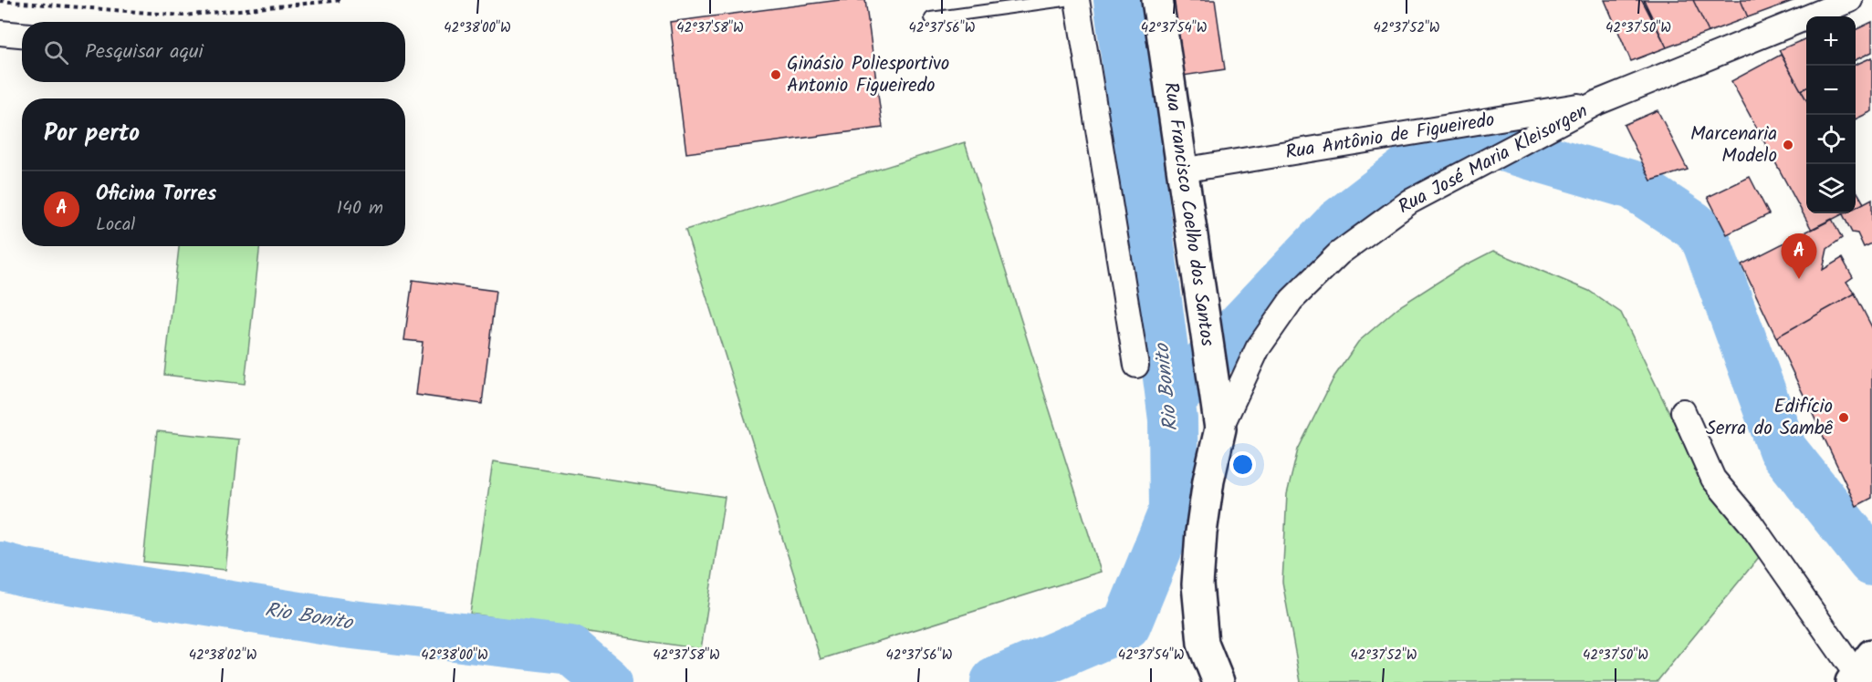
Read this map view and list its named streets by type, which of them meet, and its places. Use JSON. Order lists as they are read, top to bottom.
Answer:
{
  "streets": {
    "street": ["Rua Antônio de Figueiredo", "Rua José Maria Kleisorgen", "Rua Francisco Coelho dos Santos"]
  },
  "crossings": [
    ["Rua Antônio de Figueiredo", "Rua José Maria Kleisorgen"],
    ["Rua Antônio de Figueiredo", "Rua Francisco Coelho dos Santos"],
    ["Rua José Maria Kleisorgen", "Rua Francisco Coelho dos Santos"]
  ],
  "water": ["Rio Bonito"],
  "places": ["Ginásio Poliesportivo Antonio Figueiredo", "Marcenaria Modelo", "Edifício Serra do Sambê"],
  "page": {
    "map_buttons": ["+", "−"],
    "search": "Pesquisar aqui",
    "heading": "Por perto",
    "list": [
      {
        "mark": "A",
        "name": "Oficina Torres",
        "note": "Local",
        "value": "140 m"
      }
    ],
    "pins": "A"
  },
  "coordinates": [
    "42°38'00\"W",
    "42°37'58\"W",
    "42°37'56\"W",
    "42°37'54\"W",
    "42°37'52\"W",
    "42°37'50\"W",
    "42°38'02\"W"
  ]
}
